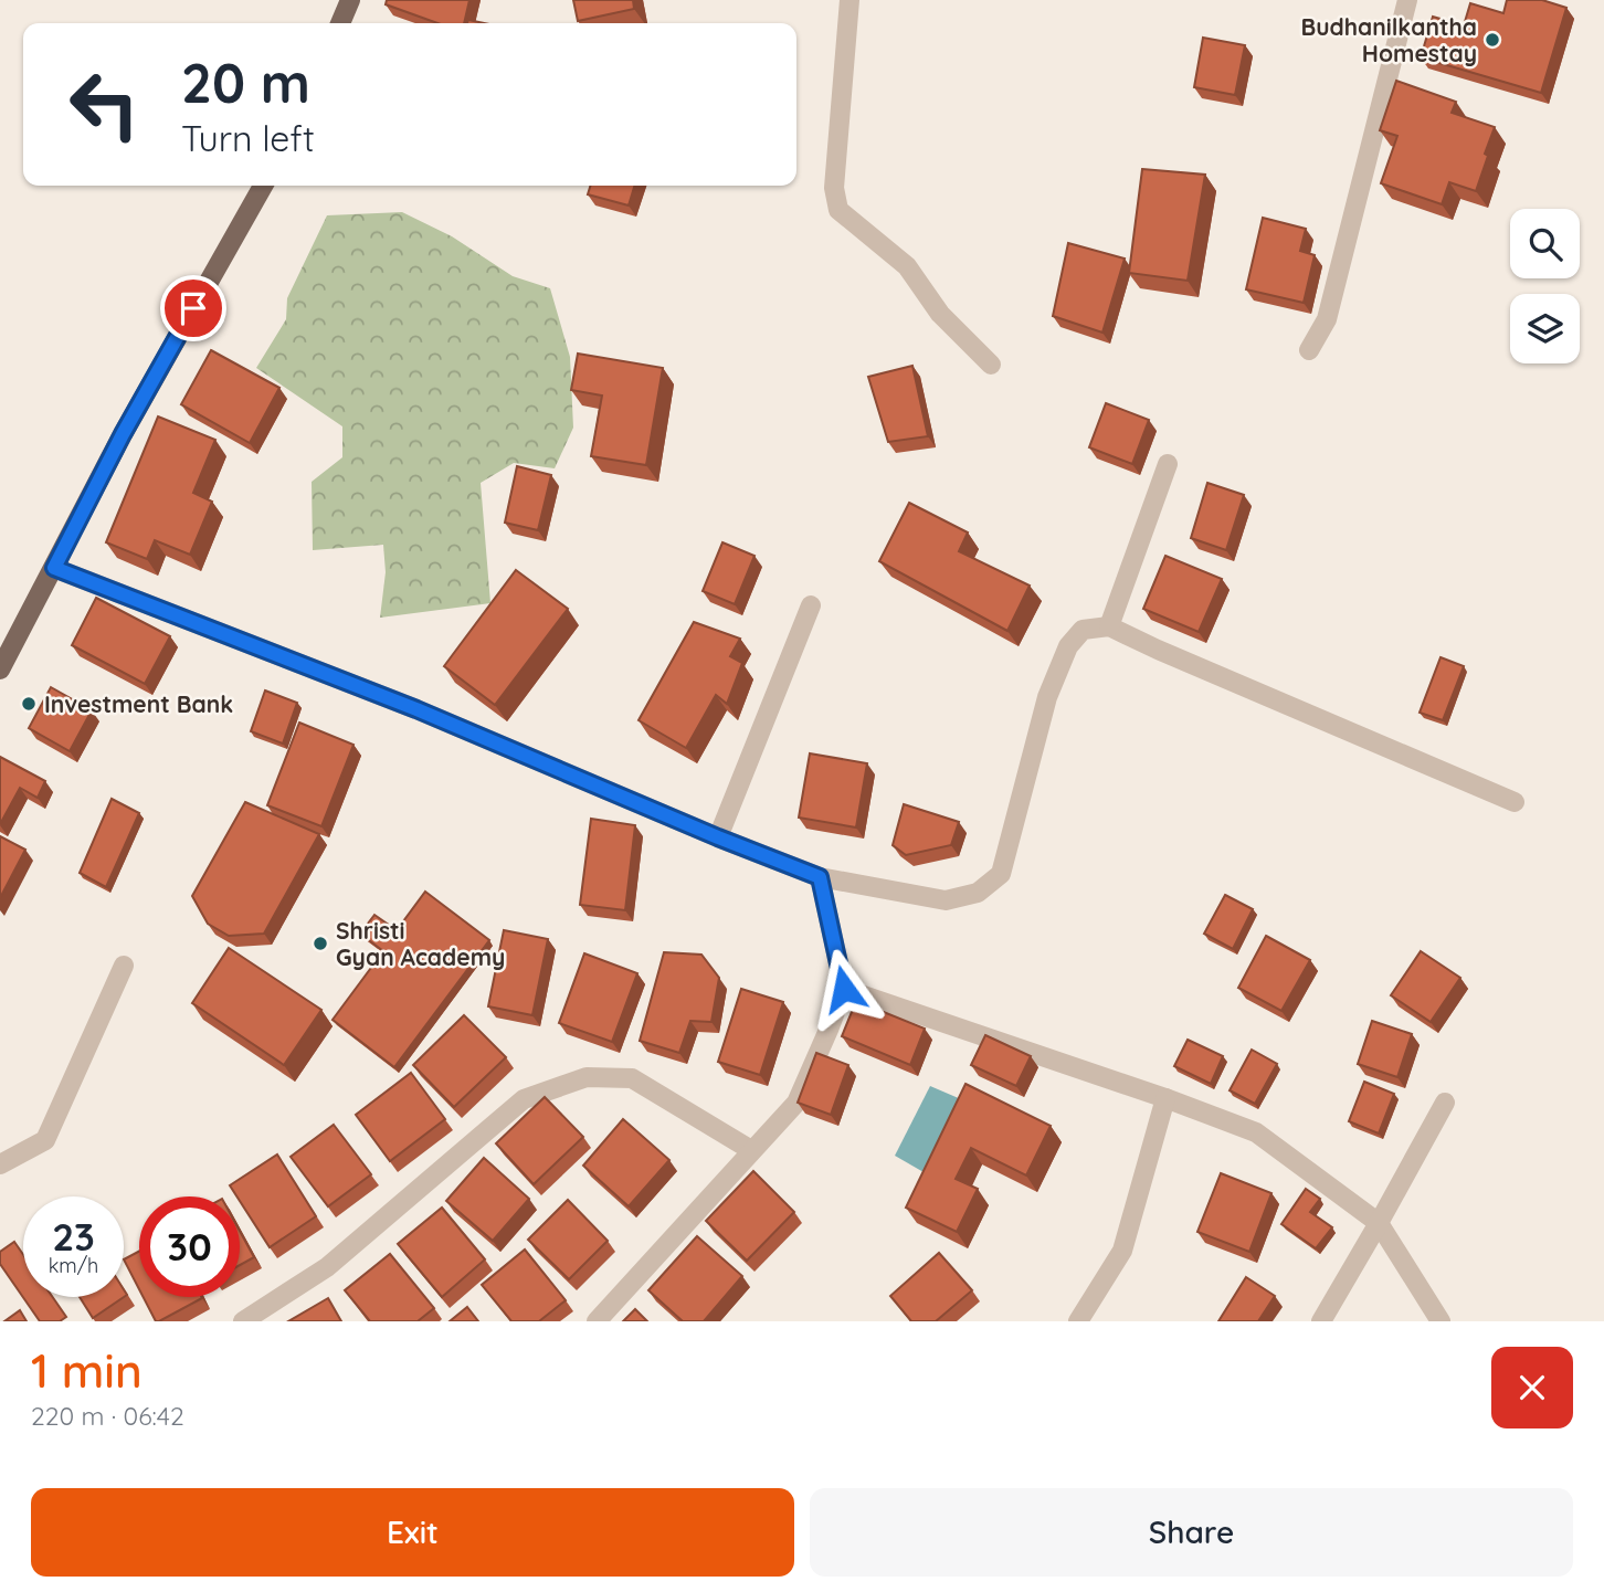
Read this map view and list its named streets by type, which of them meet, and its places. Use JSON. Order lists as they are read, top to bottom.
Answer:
{
  "places": ["Budhanilkantha Homestay", "Investment Bank", "Shristi Gyan Academy"],
  "page": {
    "turn": ["20 m", "Turn left"],
    "speed": "23 km/h",
    "limit": "30",
    "heading": ["1 min", "220 m · 06:42"],
    "buttons": ["Exit", "Share"]
  }
}
